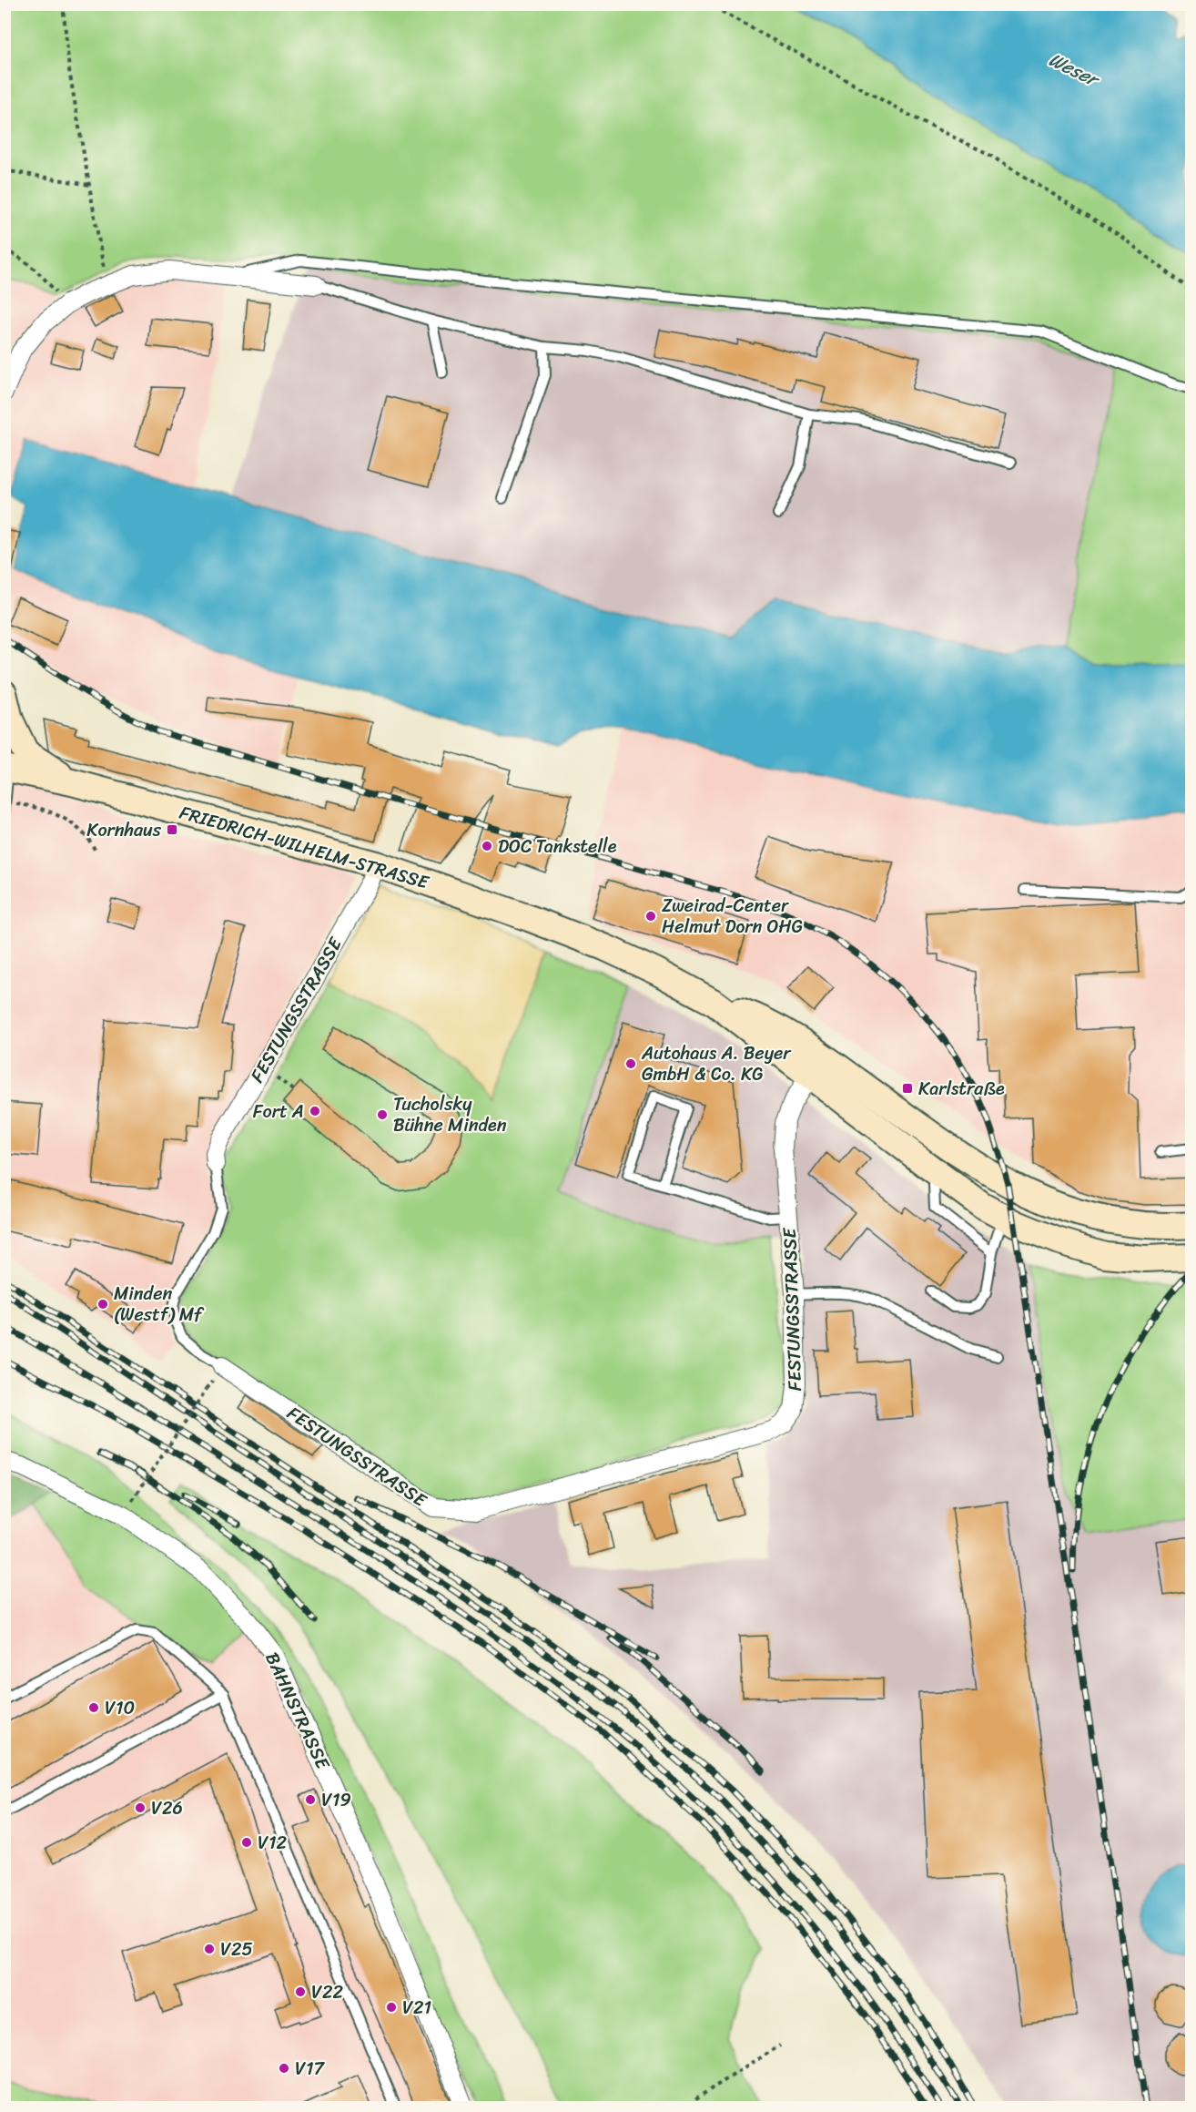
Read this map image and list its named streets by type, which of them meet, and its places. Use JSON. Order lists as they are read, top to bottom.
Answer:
{
  "streets": {
    "main road": ["FRIEDRICH-WILHELM-STRASSE"],
    "street": ["FESTUNGSSTRASSE", "BAHNSTRASSE"]
  },
  "crossings": [
    ["FRIEDRICH-WILHELM-STRASSE", "FESTUNGSSTRASSE"]
  ],
  "water": ["Weser"],
  "places": {
    "transit": ["Kornhaus", "Karlstraße"],
    "other": [
      "DOC Tankstelle",
      "Zweirad-Center Helmut Dorn OHG",
      "Autohaus A. Beyer GmbH & Co. KG",
      "Fort A",
      "Tucholsky Bühne Minden",
      "Minden (Westf) Mf",
      "V10",
      "V19",
      "V26",
      "V12",
      "V25",
      "V22",
      "V21",
      "V17"
    ]
  }
}
